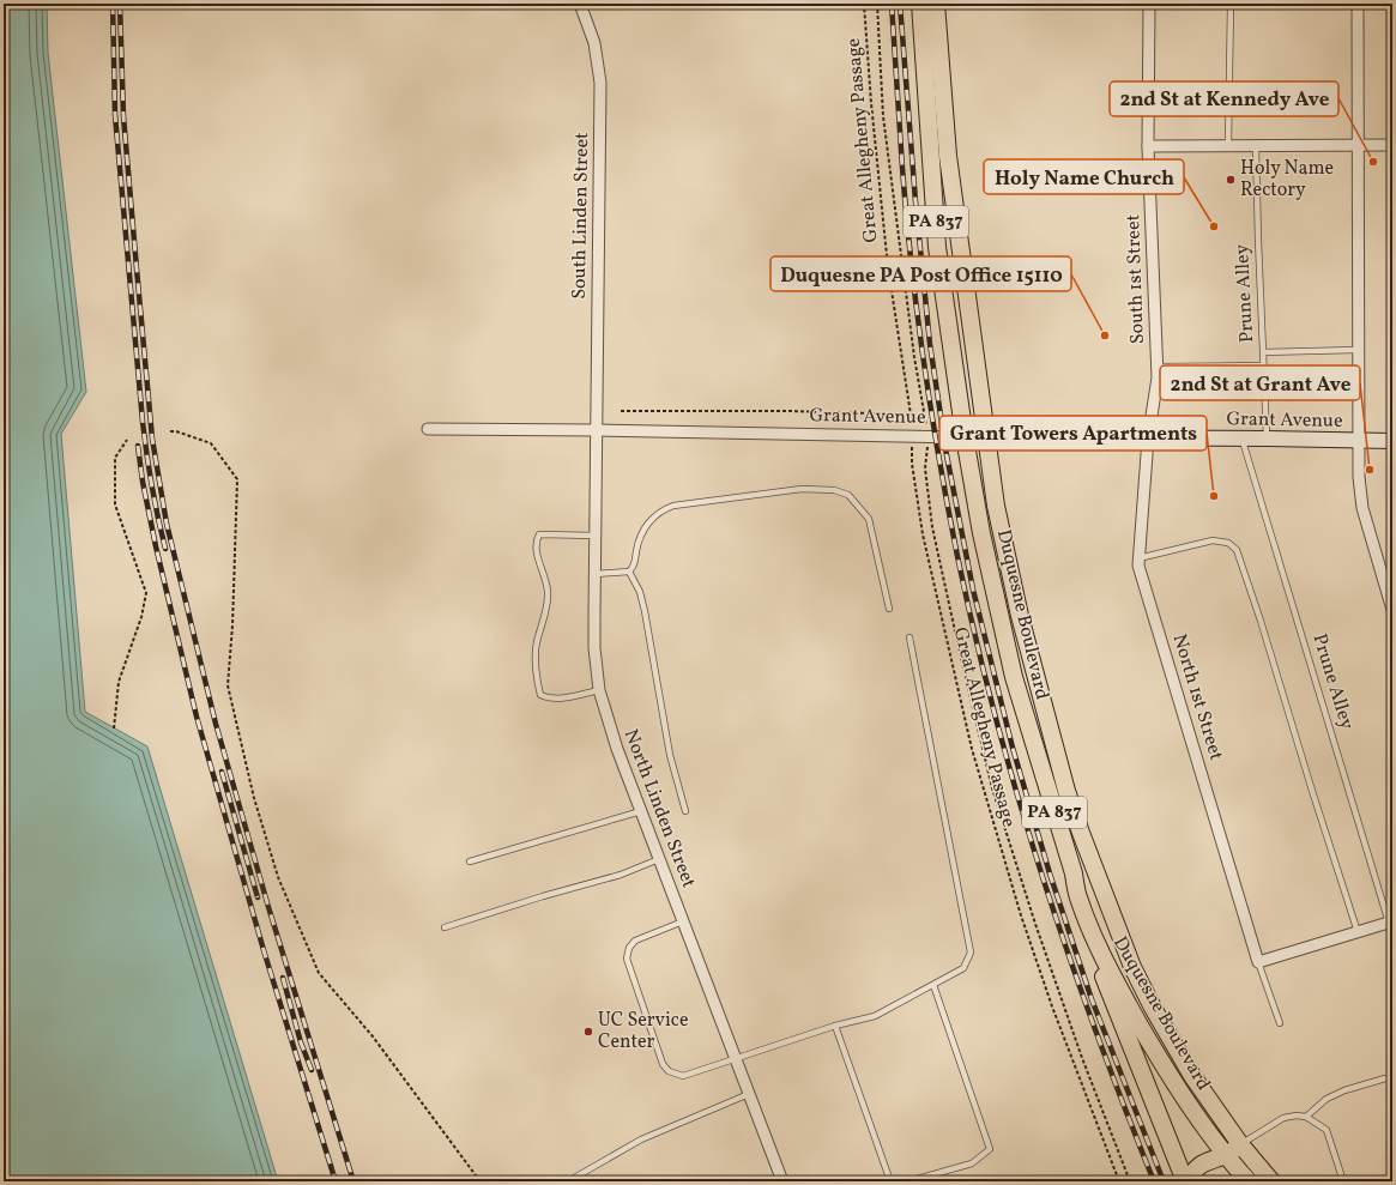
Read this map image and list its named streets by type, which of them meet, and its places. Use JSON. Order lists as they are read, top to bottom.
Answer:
{
  "streets": {
    "main road": ["PA 837", "Duquesne Boulevard"],
    "street": [
      "South Linden Street",
      "South 1st Street",
      "Grant Avenue",
      "North 1st Street",
      "North Linden Street"
    ],
    "lane": ["Prune Alley"],
    "path": ["Great Allegheny Passage"]
  },
  "crossings": [
    ["South Linden Street", "Grant Avenue"],
    ["South Linden Street", "North Linden Street"],
    ["PA 837", "Grant Avenue"],
    ["PA 837", "Duquesne Boulevard"],
    ["South 1st Street", "Grant Avenue"],
    ["South 1st Street", "North 1st Street"],
    ["Prune Alley", "Grant Avenue"],
    ["Grant Avenue", "Duquesne Boulevard"],
    ["Grant Avenue", "North 1st Street"],
    ["Grant Avenue", "North Linden Street"]
  ],
  "places": [
    "2nd St at Kennedy Ave",
    "Holy Name Rectory",
    "Holy Name Church",
    "Duquesne PA Post Office 15110",
    "2nd St at Grant Ave",
    "Grant Towers Apartments",
    "UC Service Center"
  ]
}
